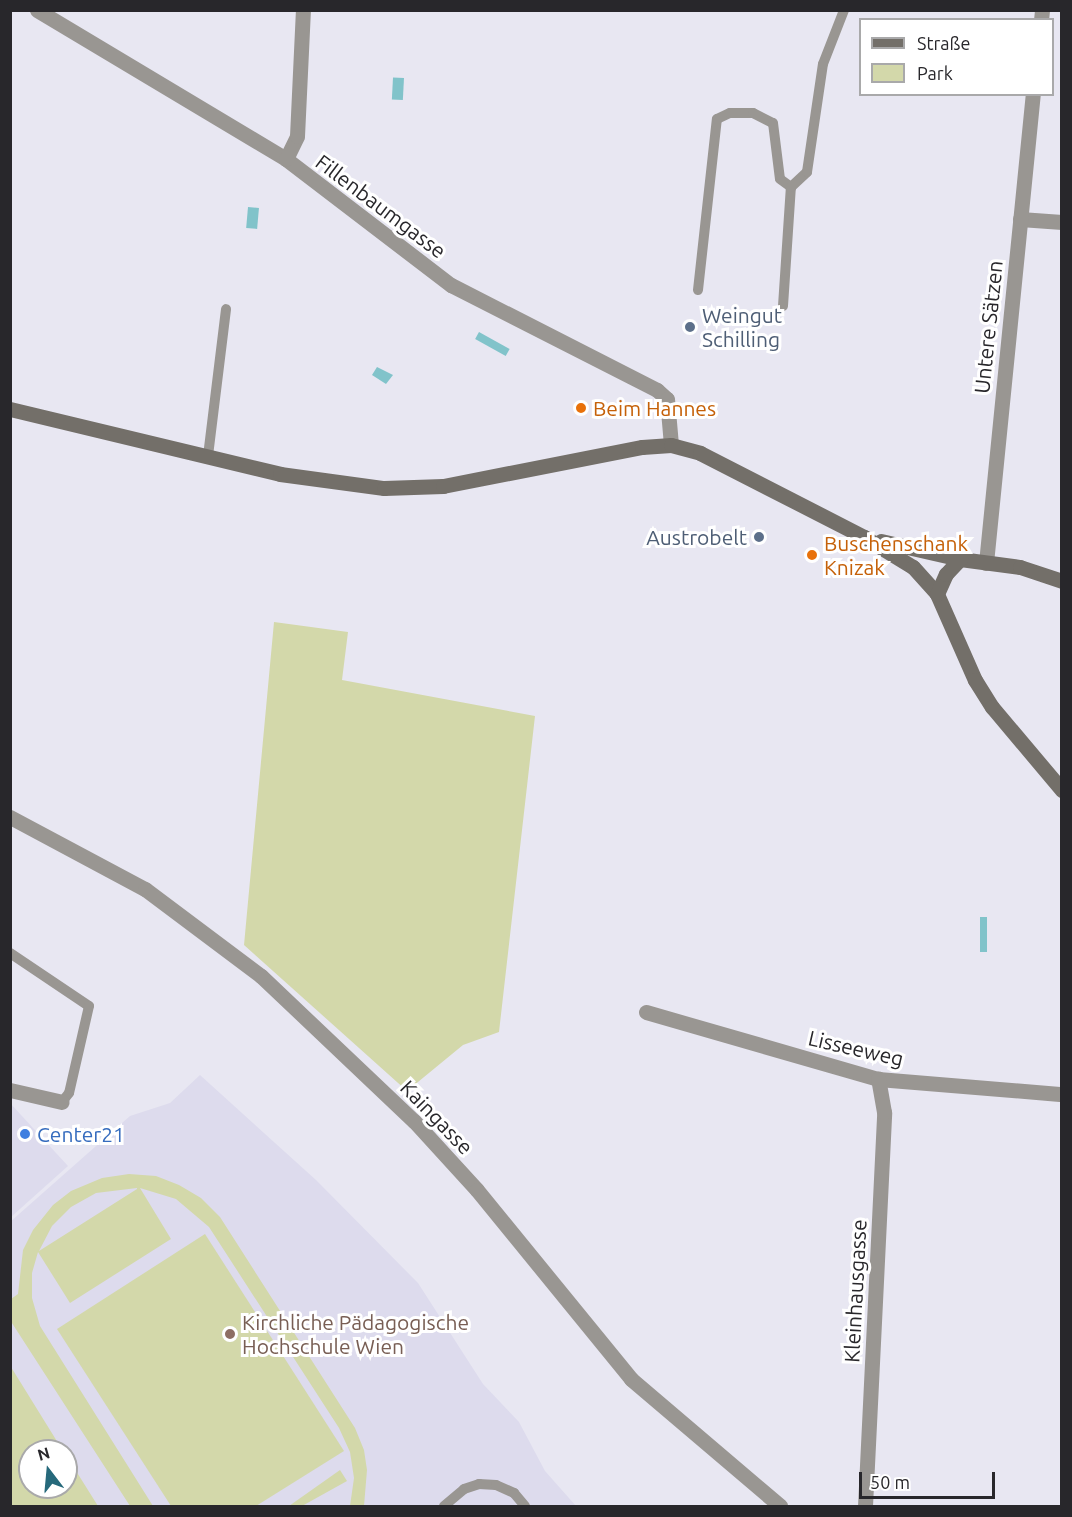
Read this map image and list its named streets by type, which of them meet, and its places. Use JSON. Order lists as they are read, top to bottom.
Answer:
{
  "streets": {
    "street": [
      "Fillenbaumgasse",
      "Untere Sätzen",
      "Lisseeweg",
      "Kaingasse",
      "Kleinhausgasse"
    ]
  },
  "crossings": [
    ["Lisseeweg", "Kleinhausgasse"]
  ],
  "places": [
    "Weingut Schilling",
    "Beim Hannes",
    "Austrobelt",
    "Buschenschank Knizak",
    "Center21",
    "Kirchliche Pädagogische Hochschule Wien"
  ],
  "legend": ["Straße", "Park"],
  "scale_bar": "50 m",
  "north": "top"
}
